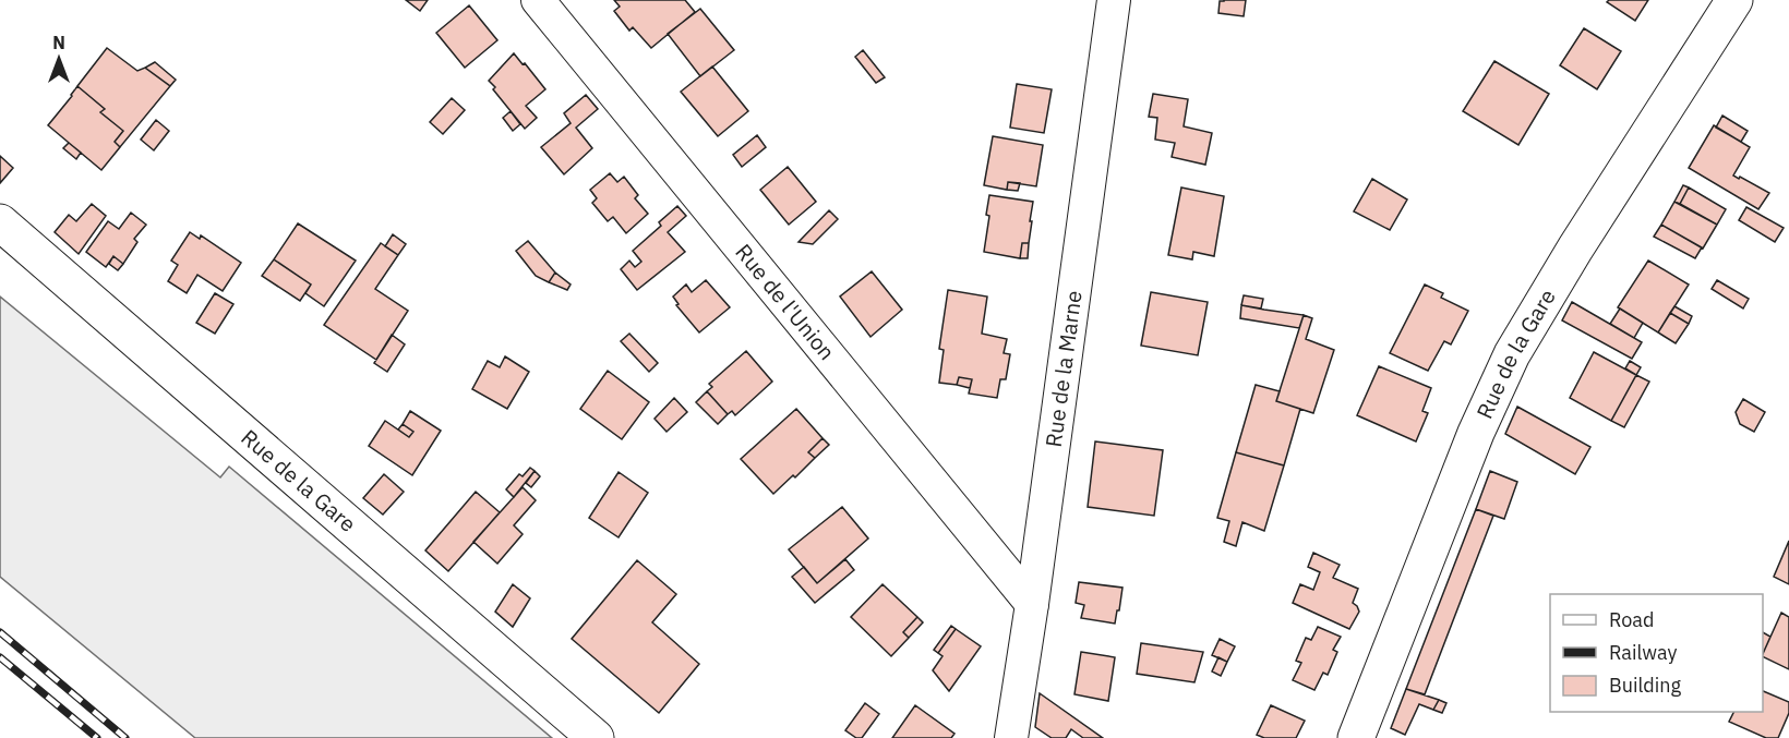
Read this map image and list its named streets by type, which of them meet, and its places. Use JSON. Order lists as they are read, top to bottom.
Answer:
{
  "streets": {
    "street": ["Rue de l'Union", "Rue de la Gare", "Rue de la Marne"]
  },
  "crossings": [
    ["Rue de l'Union", "Rue de la Marne"]
  ],
  "legend": ["Road", "Railway", "Building"],
  "north": "top"
}
